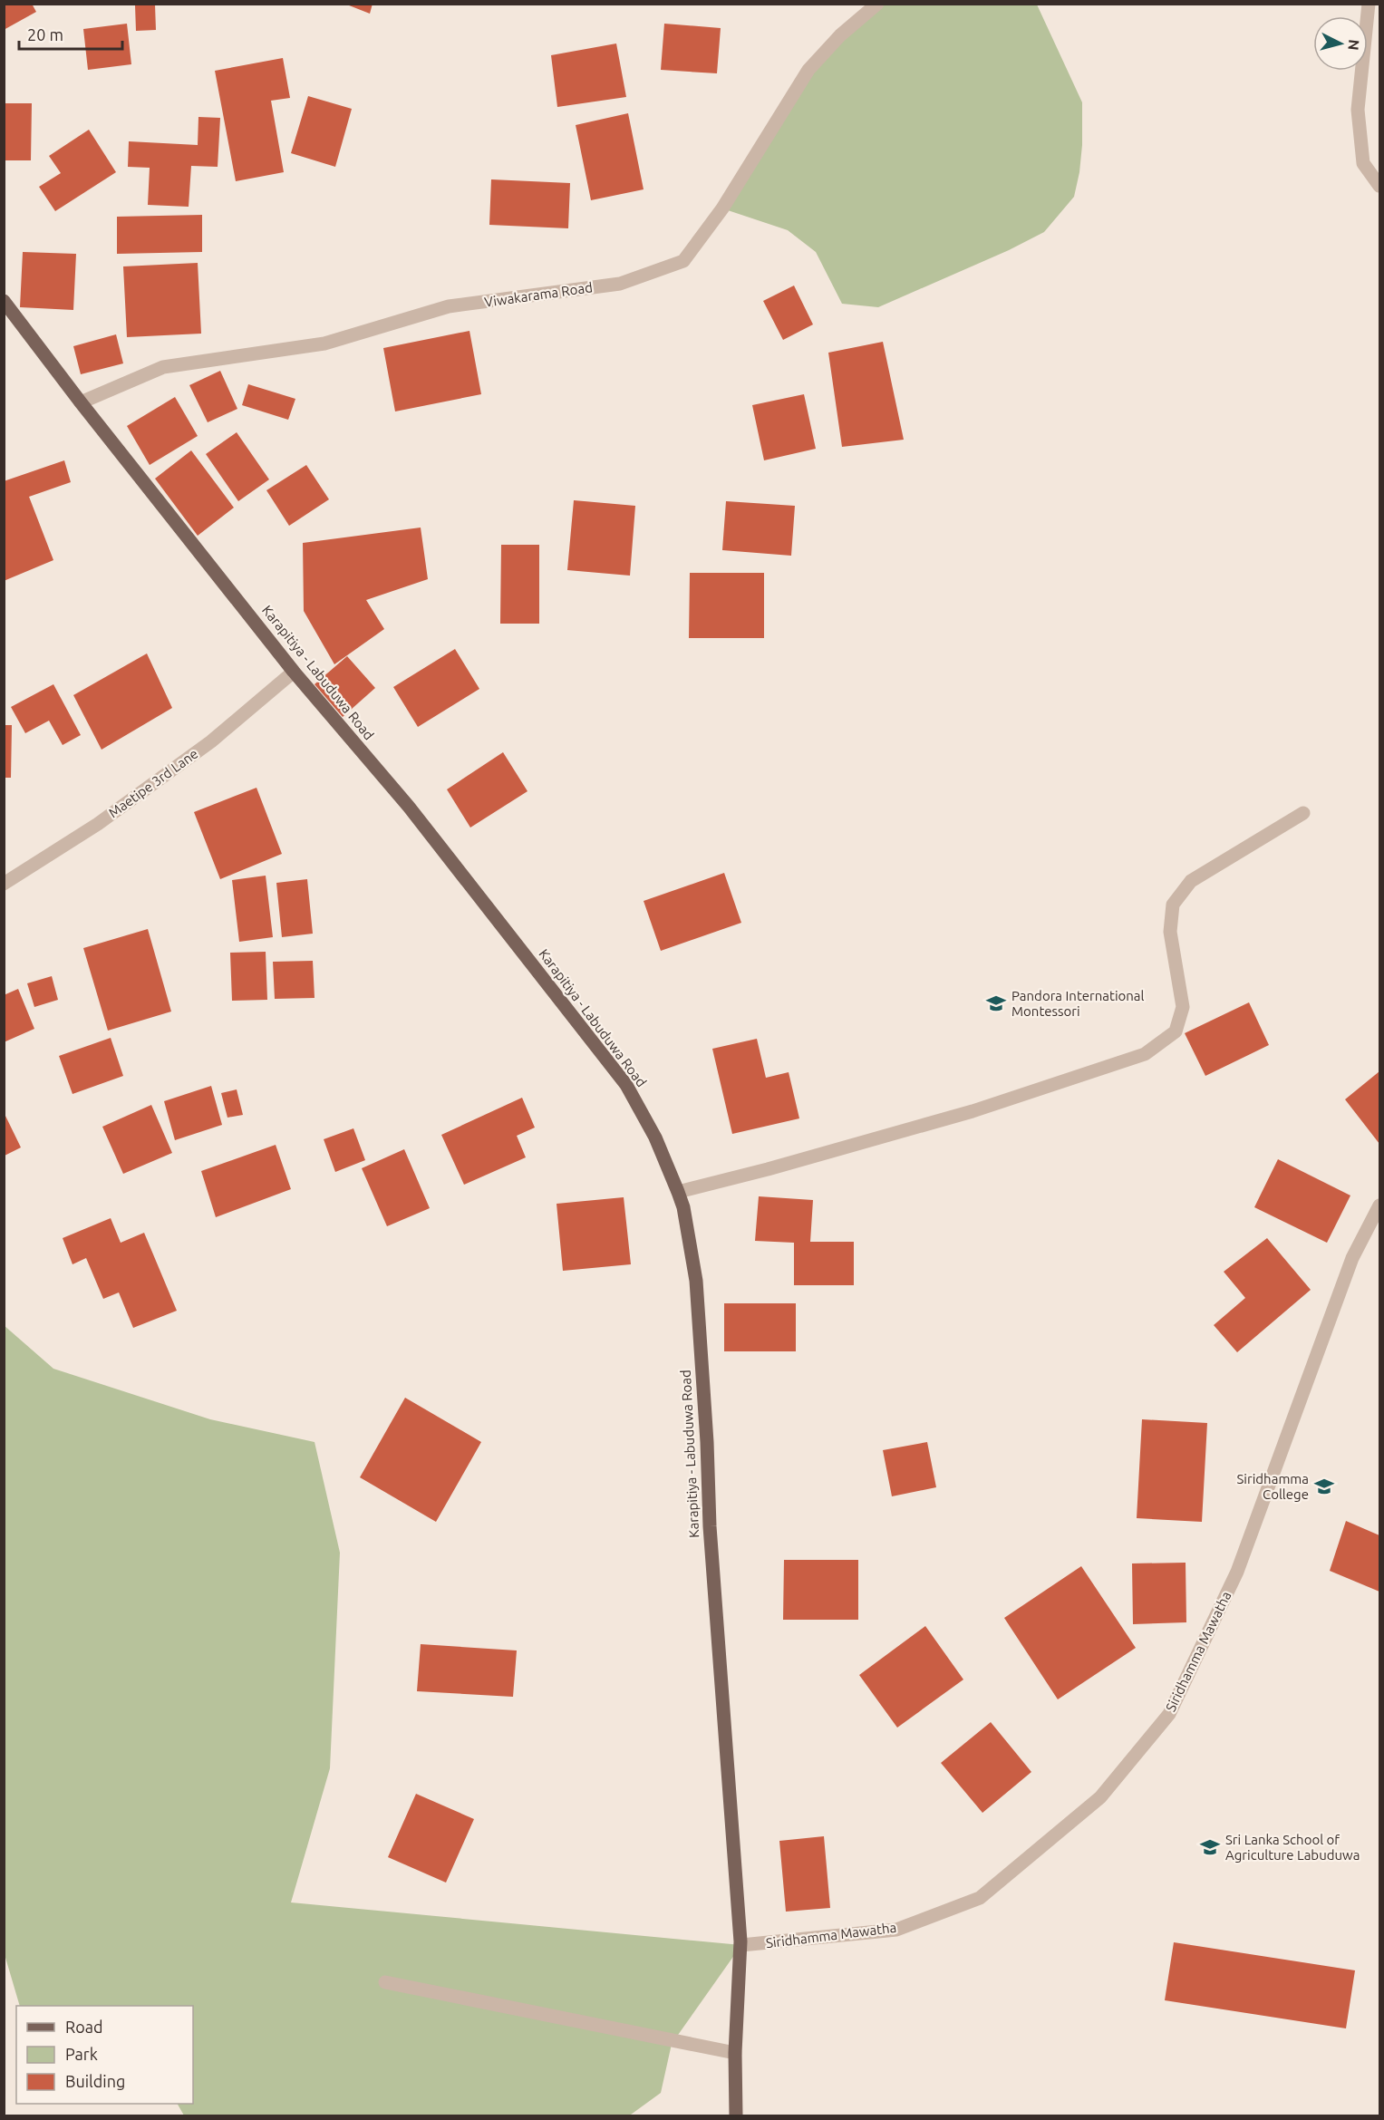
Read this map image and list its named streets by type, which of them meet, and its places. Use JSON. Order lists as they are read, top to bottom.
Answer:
{
  "streets": {
    "main road": ["Karapitiya - Labuduwa Road"],
    "street": ["Viwakarama Road", "Maetipe 3rd Lane", "Siridhamma Mawatha"]
  },
  "crossings": [
    ["Viwakarama Road", "Karapitiya - Labuduwa Road"],
    ["Karapitiya - Labuduwa Road", "Maetipe 3rd Lane"],
    ["Karapitiya - Labuduwa Road", "Siridhamma Mawatha"]
  ],
  "places": {
    "school or university": ["Pandora International Montessori", "Siridhamma College", "Sri Lanka School of Agriculture Labuduwa"]
  },
  "legend": ["Road", "Park", "Building"],
  "scale_bar": "20 m",
  "north": "right"
}
